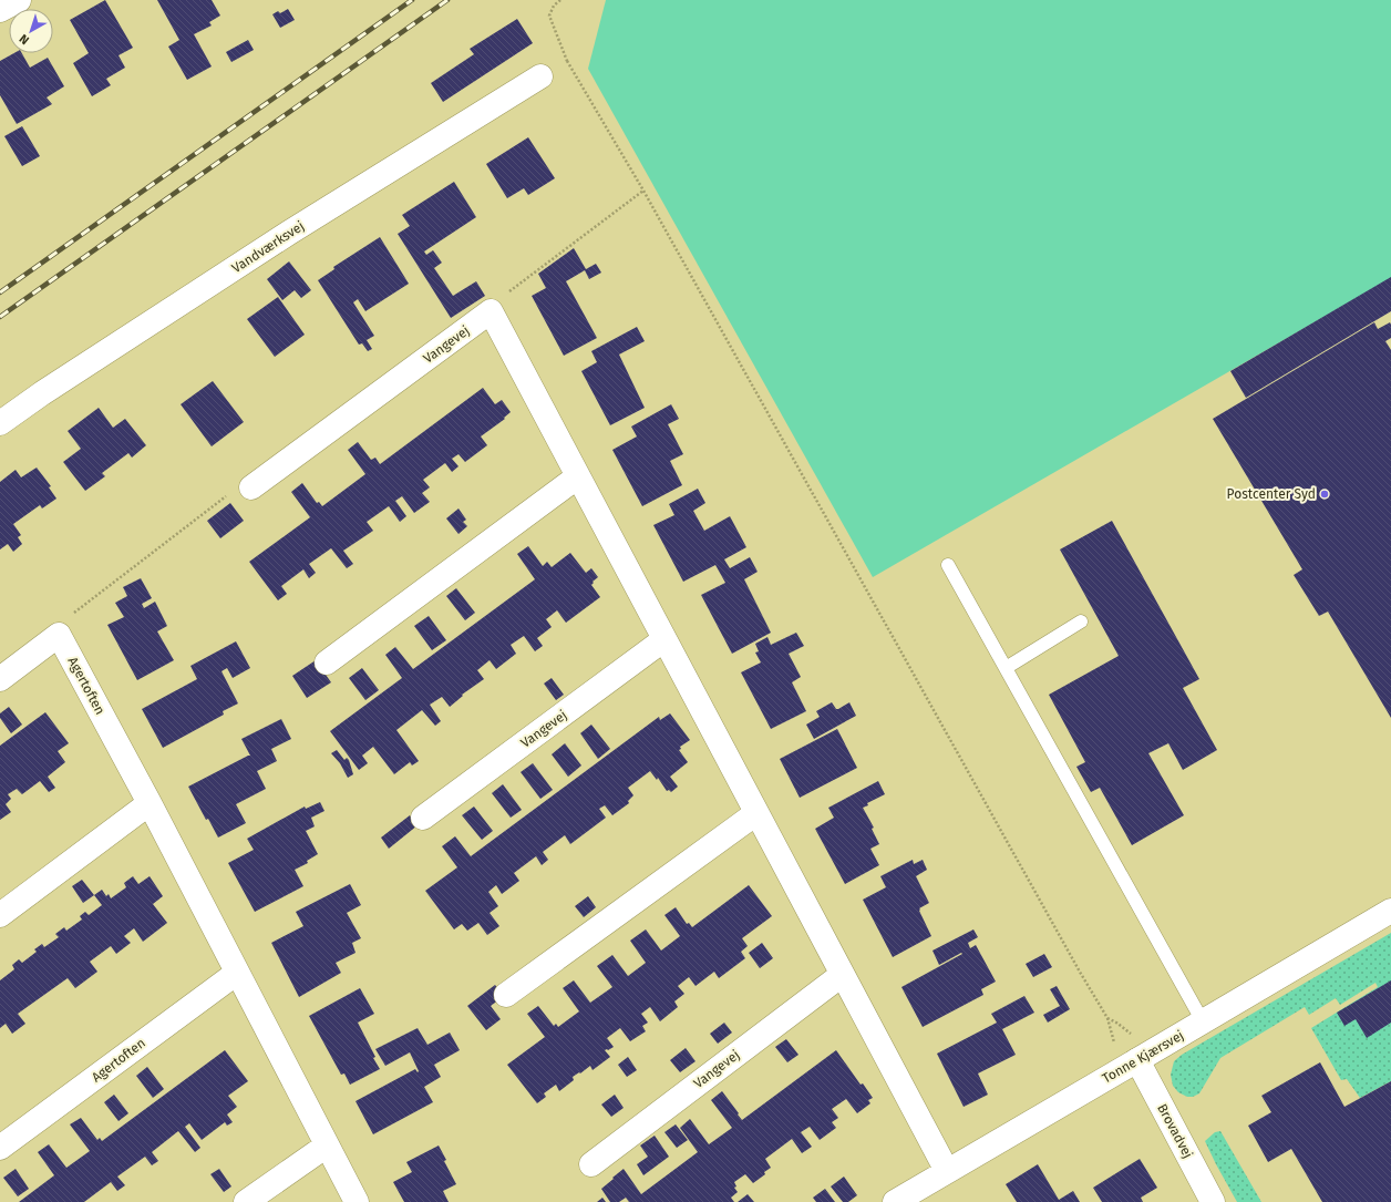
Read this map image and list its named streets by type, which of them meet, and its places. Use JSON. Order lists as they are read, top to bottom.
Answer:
{
  "streets": {
    "street": [
      "Vandværksvej",
      "Vangevej",
      "Agertoften",
      "Tonne Kjærsvej",
      "Brovadvej"
    ]
  },
  "crossings": [
    ["Tonne Kjærsvej", "Brovadvej"]
  ],
  "places": ["Postcenter Syd"],
  "north": "bottom left"
}
